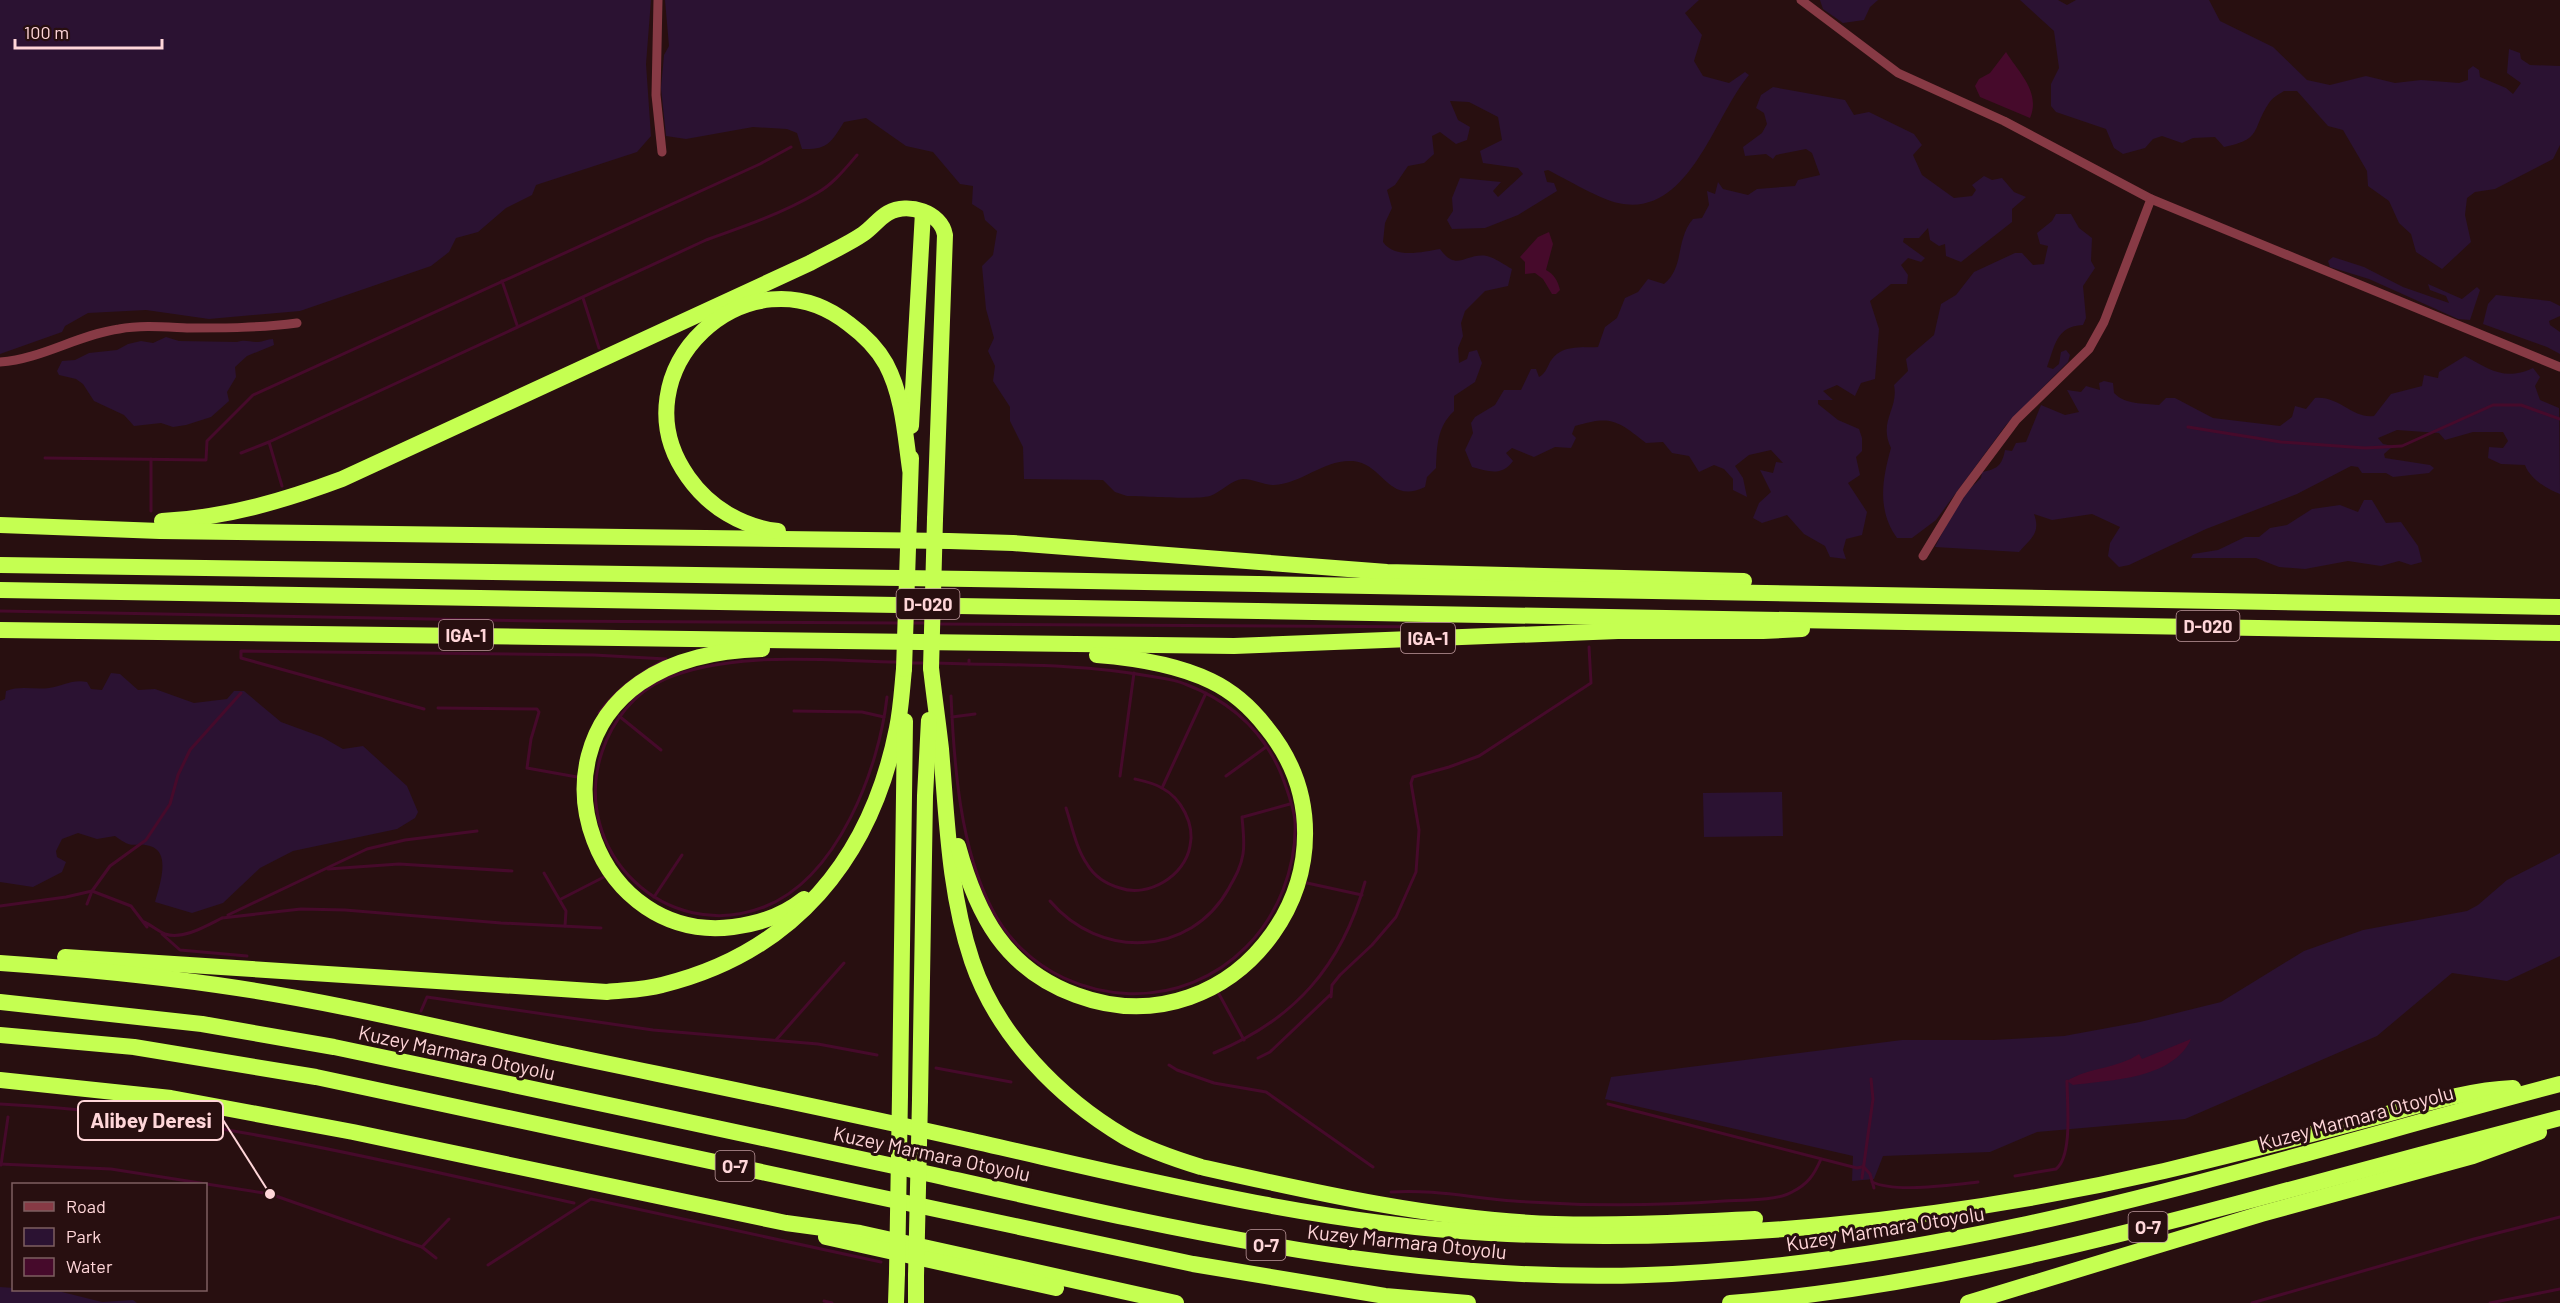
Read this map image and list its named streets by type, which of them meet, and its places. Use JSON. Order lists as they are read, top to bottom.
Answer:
{
  "streets": {
    "highway": [
      "D-020",
      "IGA-1",
      "Kuzey Marmara Otoyolu",
      "O-7"
    ]
  },
  "crossings": [
    ["D-020", "IGA-1"]
  ],
  "places": ["Alibey Deresi"],
  "legend": ["Road", "Park", "Water"],
  "scale_bar": "100 m"
}
